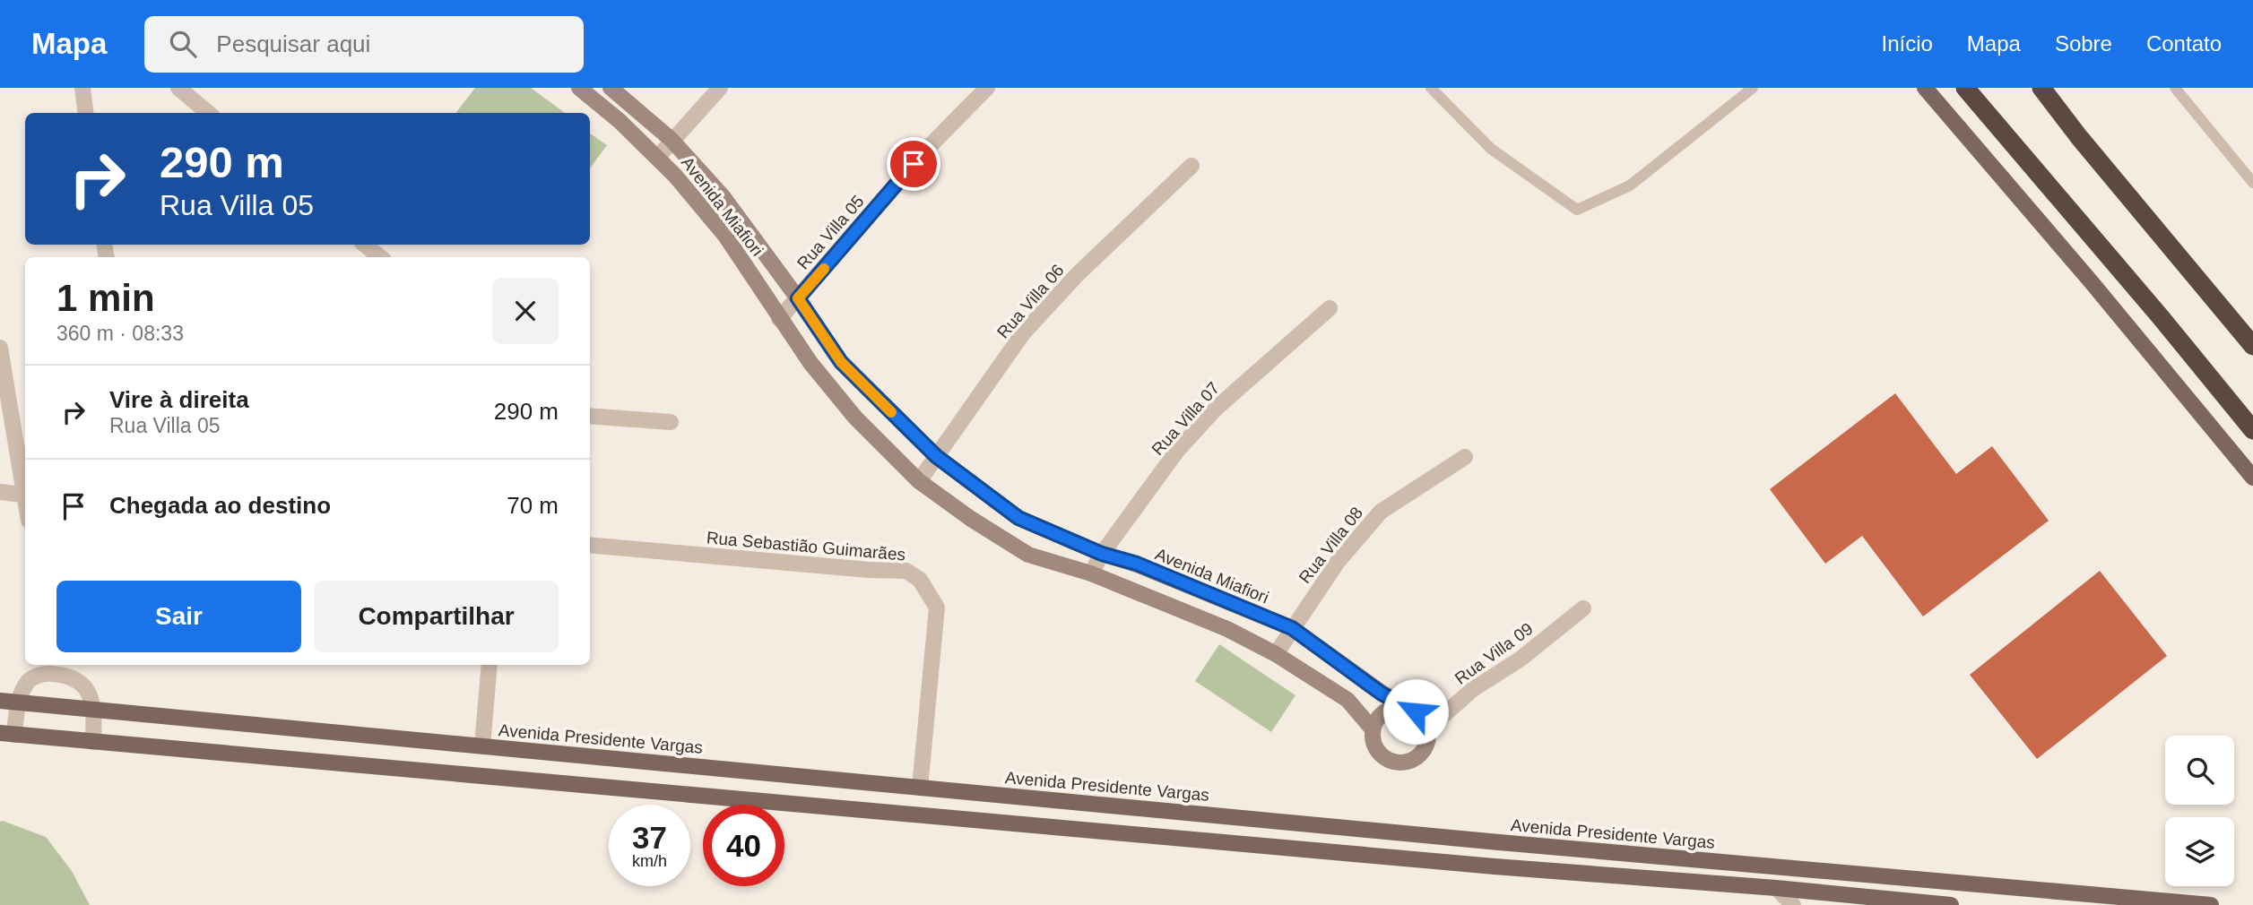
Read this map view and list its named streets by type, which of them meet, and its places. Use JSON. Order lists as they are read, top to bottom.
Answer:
{
  "streets": {
    "main road": ["Avenida Presidente Vargas"],
    "street": [
      "Avenida Miafiori",
      "Rua Villa 05",
      "Rua Villa 06",
      "Rua Villa 07",
      "Rua Villa 08",
      "Rua Sebastião Guimarães",
      "Rua Villa 09"
    ]
  },
  "crossings": [
    ["Avenida Miafiori", "Rua Villa 05"],
    ["Avenida Miafiori", "Rua Villa 06"],
    ["Avenida Miafiori", "Rua Villa 07"],
    ["Avenida Miafiori", "Rua Villa 08"],
    ["Avenida Miafiori", "Rua Villa 09"],
    ["Rua Sebastião Guimarães", "Avenida Presidente Vargas"]
  ],
  "page": {
    "header": "Mapa",
    "search": "Pesquisar aqui",
    "nav": [
      "Início",
      "Mapa",
      "Sobre",
      "Contato"
    ],
    "turn": ["290 m", "Rua Villa 05"],
    "heading": ["1 min", "360 m · 08:33"],
    "list": [
      {
        "name": "Vire à direita",
        "note": "Rua Villa 05",
        "value": "290 m"
      },
      {
        "name": "Chegada ao destino",
        "value": "70 m"
      }
    ],
    "buttons": ["Sair", "Compartilhar"],
    "speed": "37 km/h",
    "limit": "40"
  }
}
